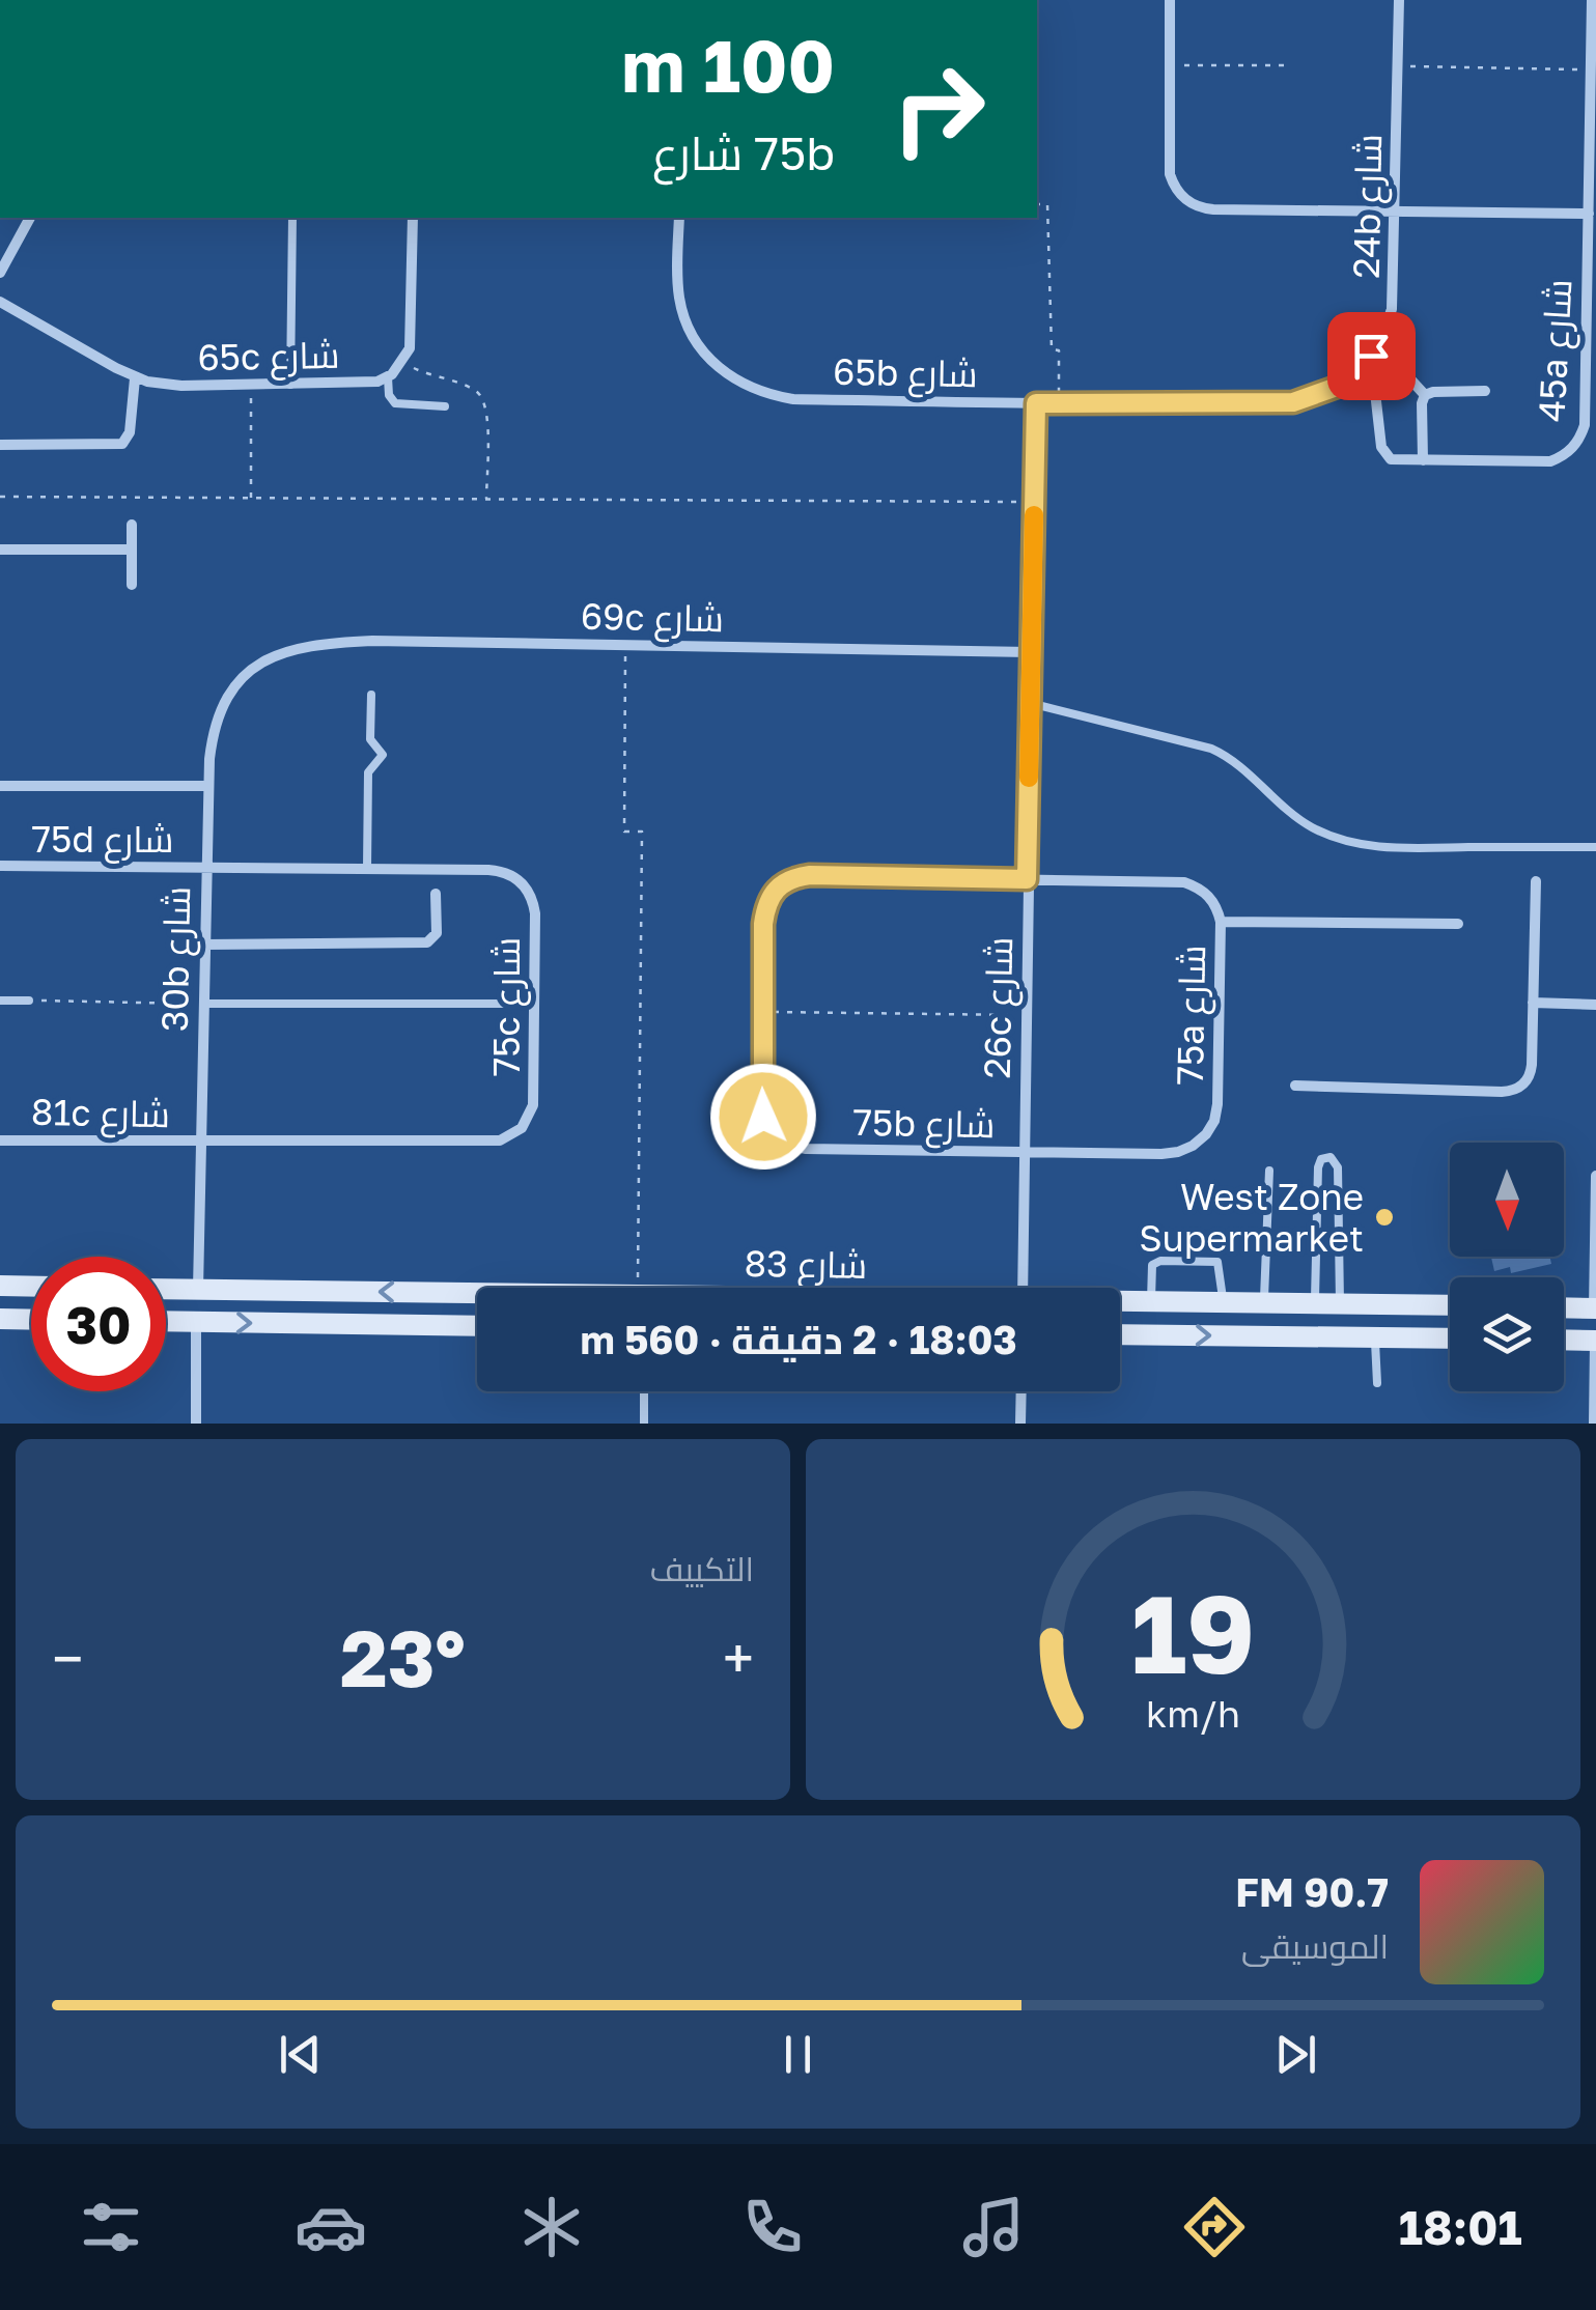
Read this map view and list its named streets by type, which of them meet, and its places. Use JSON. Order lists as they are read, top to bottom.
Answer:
{
  "streets": {
    "street": [
      "24b شارع",
      "45a شارع",
      "65c شارع",
      "65b شارع",
      "69c شارع",
      "75d شارع",
      "30b شارع",
      "75c شارع",
      "26c شارع",
      "75a شارع",
      "81c شارع",
      "75b شارع",
      "شارع 83"
    ]
  },
  "crossings": [
    ["24b شارع", "65b شارع"],
    ["65b شارع", "26c شارع"],
    ["69c شارع", "30b شارع"],
    ["69c شارع", "26c شارع"],
    ["75d شارع", "30b شارع"],
    ["75d شارع", "75c شارع"],
    ["30b شارع", "75c شارع"],
    ["30b شارع", "81c شارع"],
    ["30b شارع", "شارع 83"],
    ["75c شارع", "81c شارع"],
    ["26c شارع", "75a شارع"],
    ["26c شارع", "75b شارع"],
    ["75a شارع", "75b شارع"]
  ],
  "places": ["West Zone Supermarket"],
  "north": "bottom",
  "page": {
    "turn": ["100 m", "75b شارع"],
    "limit": "30",
    "trip": "18:03 · 2 دقيقة · 560 m",
    "tile": "التكييف",
    "heat": ["−", "23°", "+"],
    "song": ["90.7 FM", "الموسيقى"],
    "tabs": "18:01",
    "gauge": ["19", "km/h"]
  }
}
